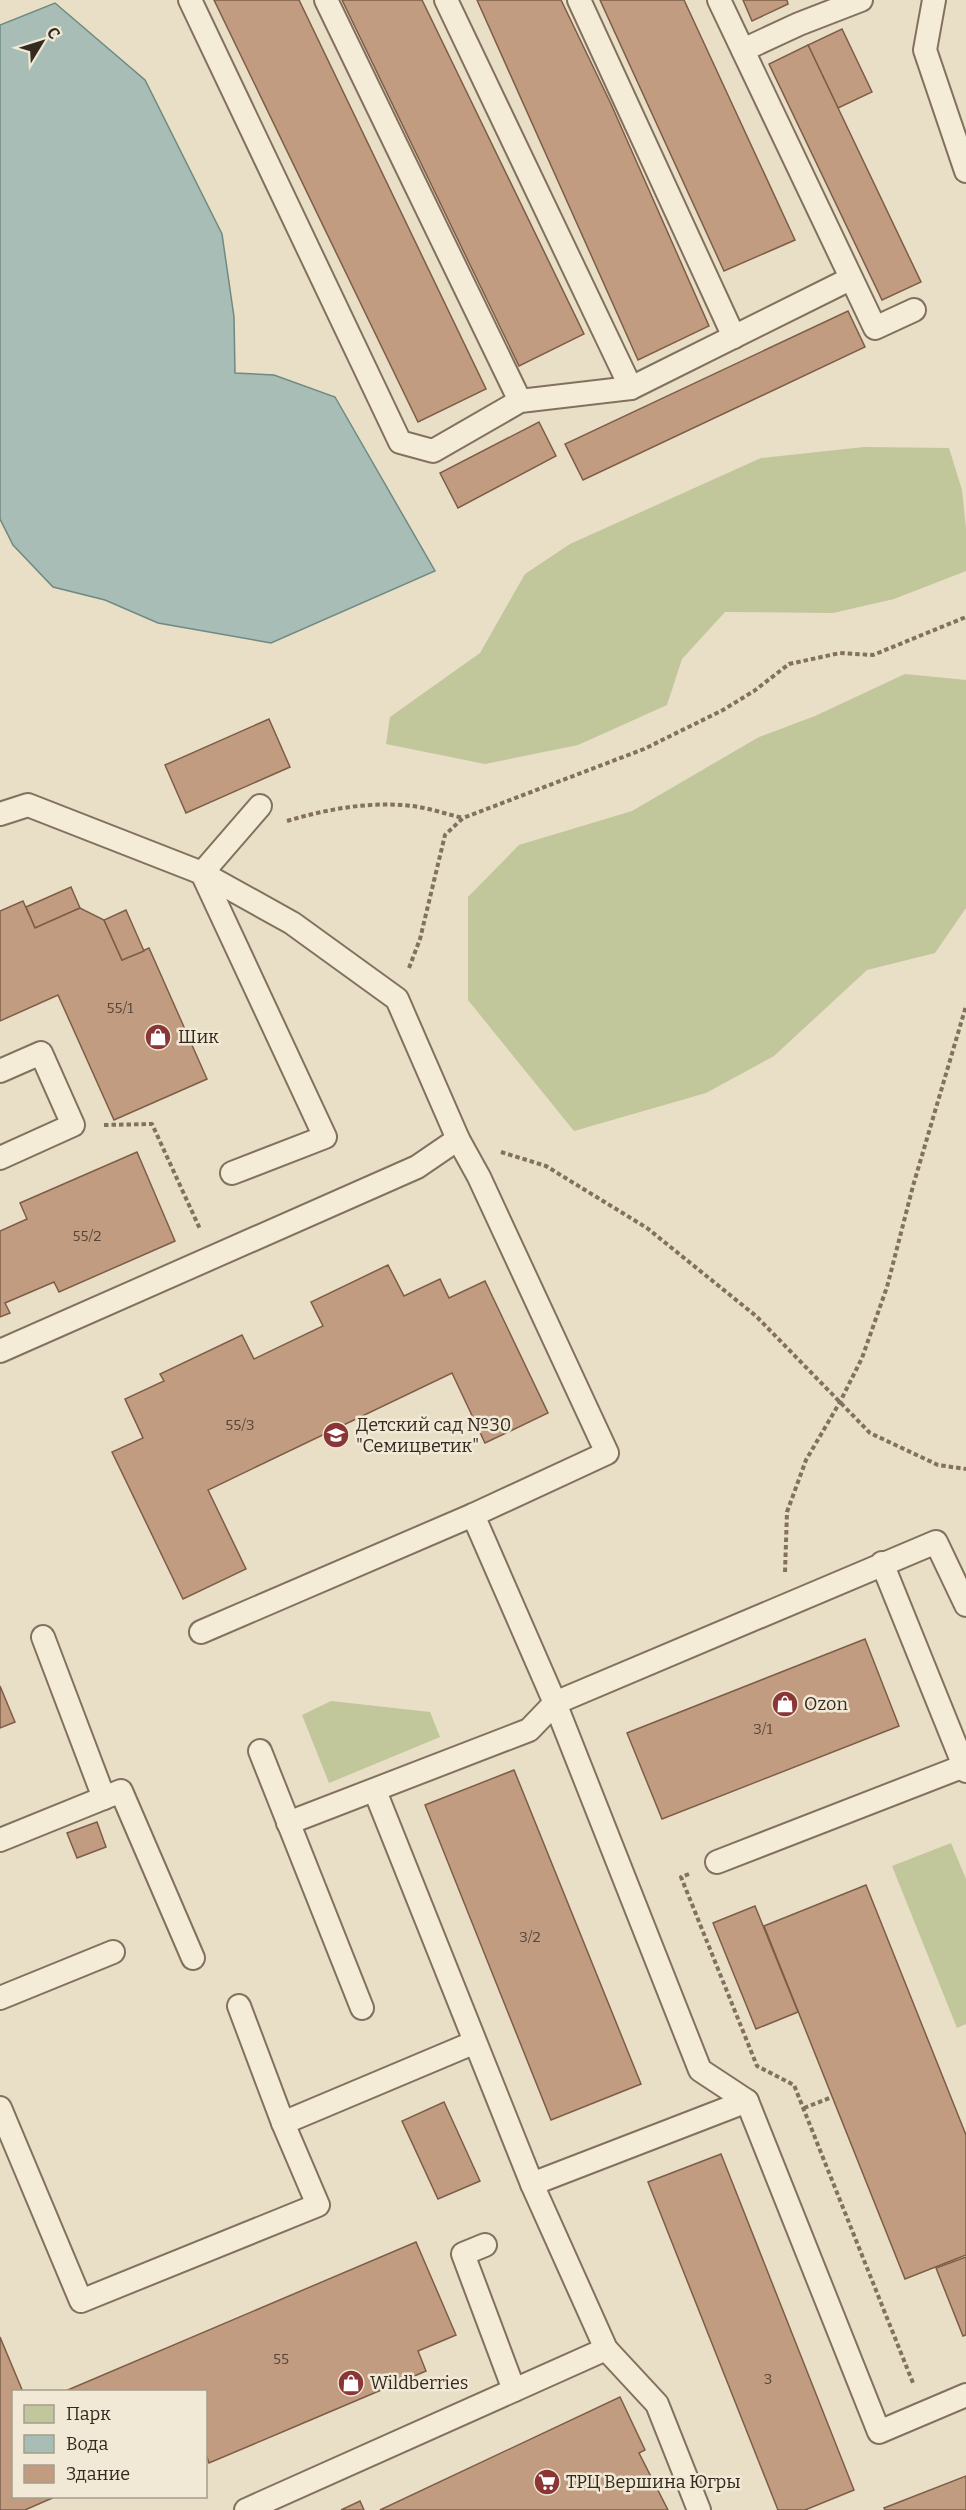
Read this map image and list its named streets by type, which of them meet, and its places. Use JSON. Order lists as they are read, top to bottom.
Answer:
{
  "places": {
    "shop": ["Шик", "Ozon", "Wildberries"],
    "school or university": ["Детский сад №30 \"Семицветик\""],
    "supermarket": ["ТРЦ Вершина Югры"]
  },
  "house_numbers": [
    "55/1",
    "55/2",
    "55/3",
    "3/1",
    "3/2",
    "55",
    "3"
  ],
  "legend": ["Парк", "Вода", "Здание"],
  "north": "top right"
}
